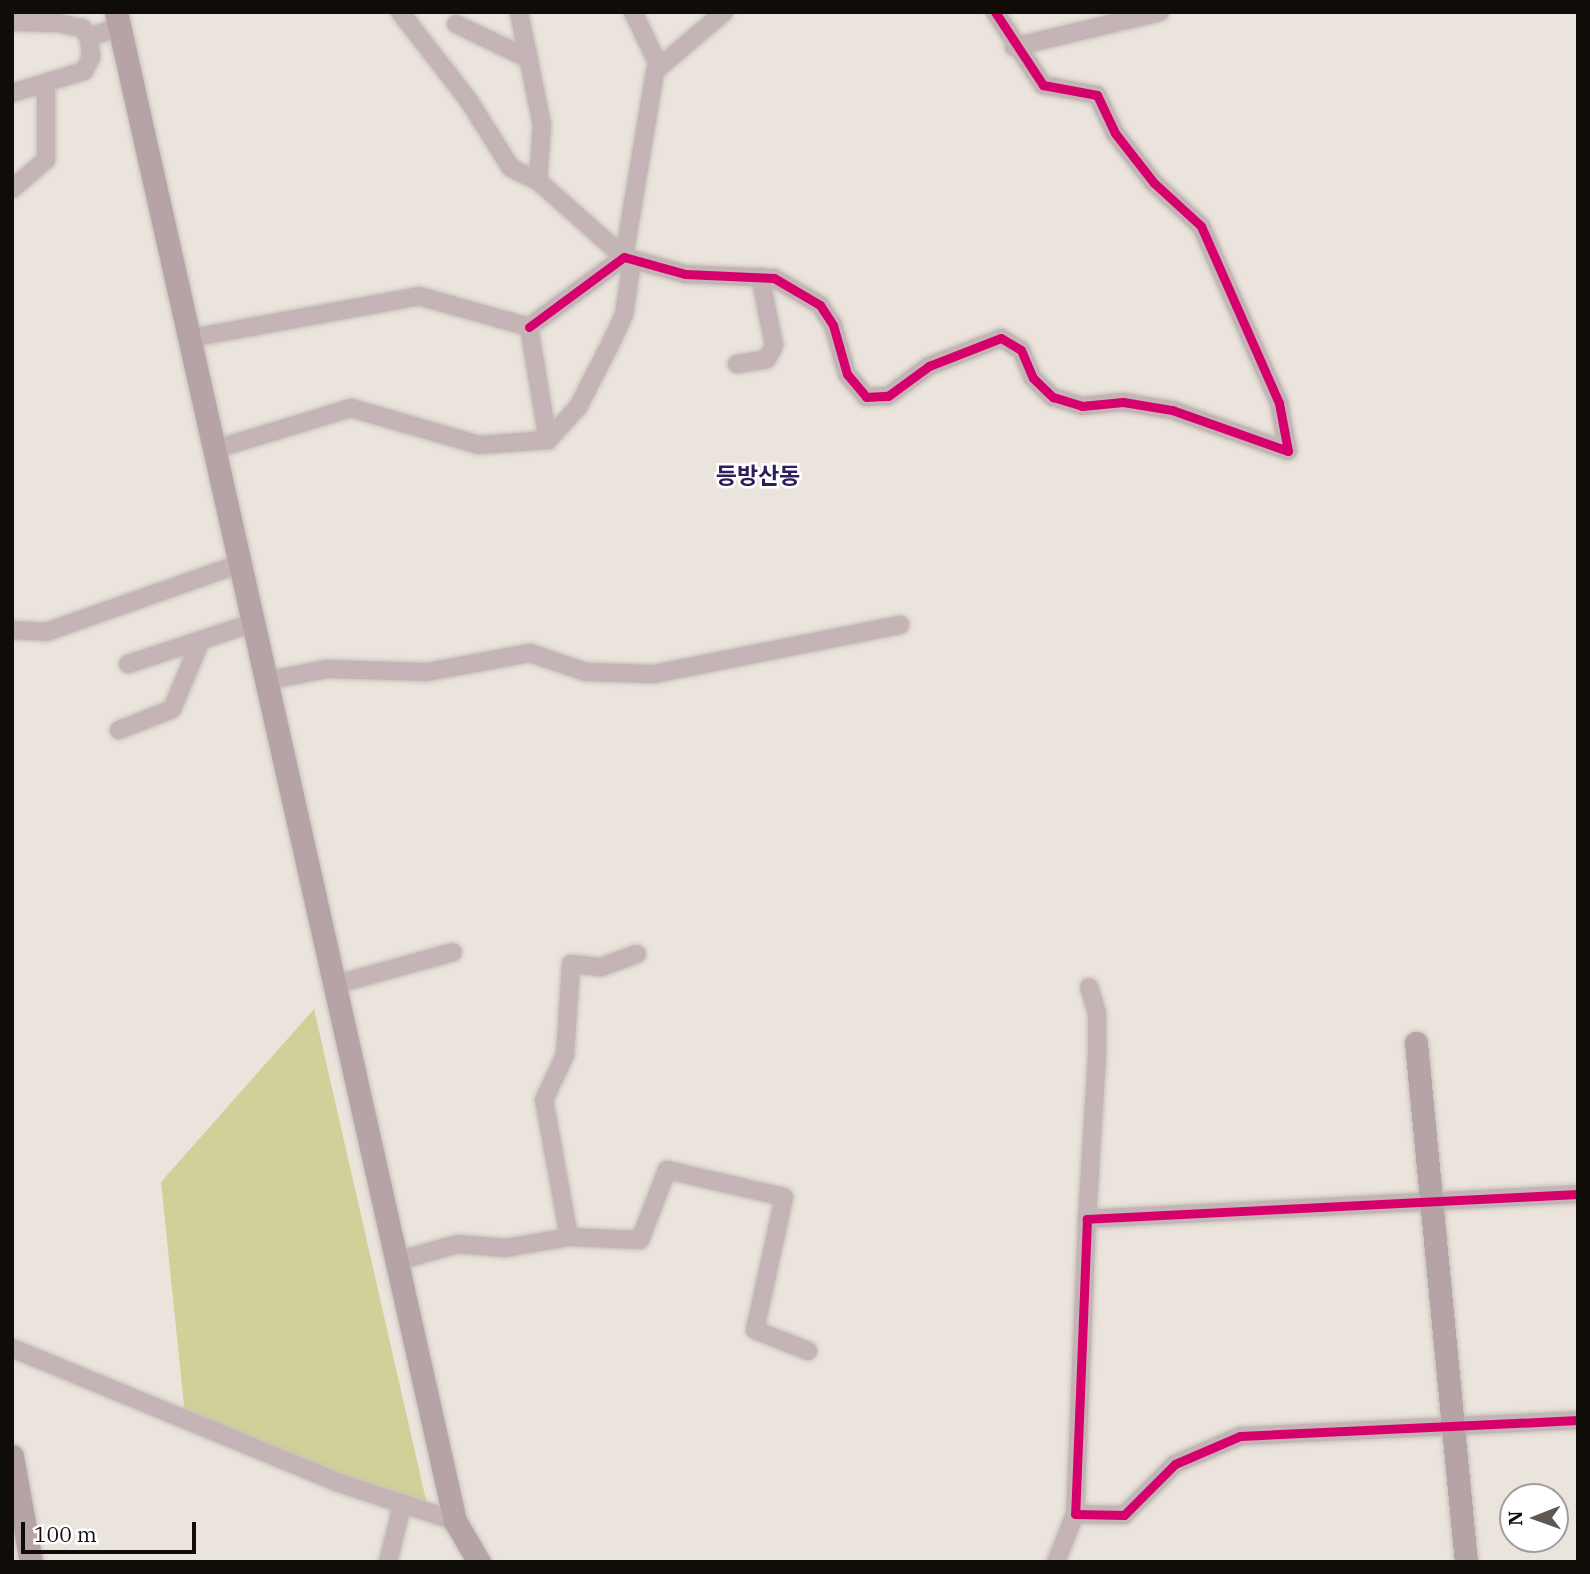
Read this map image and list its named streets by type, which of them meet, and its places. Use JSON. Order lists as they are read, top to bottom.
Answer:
{
  "districts": ["등방산동"],
  "scale_bar": "100 m",
  "north": "left"
}
